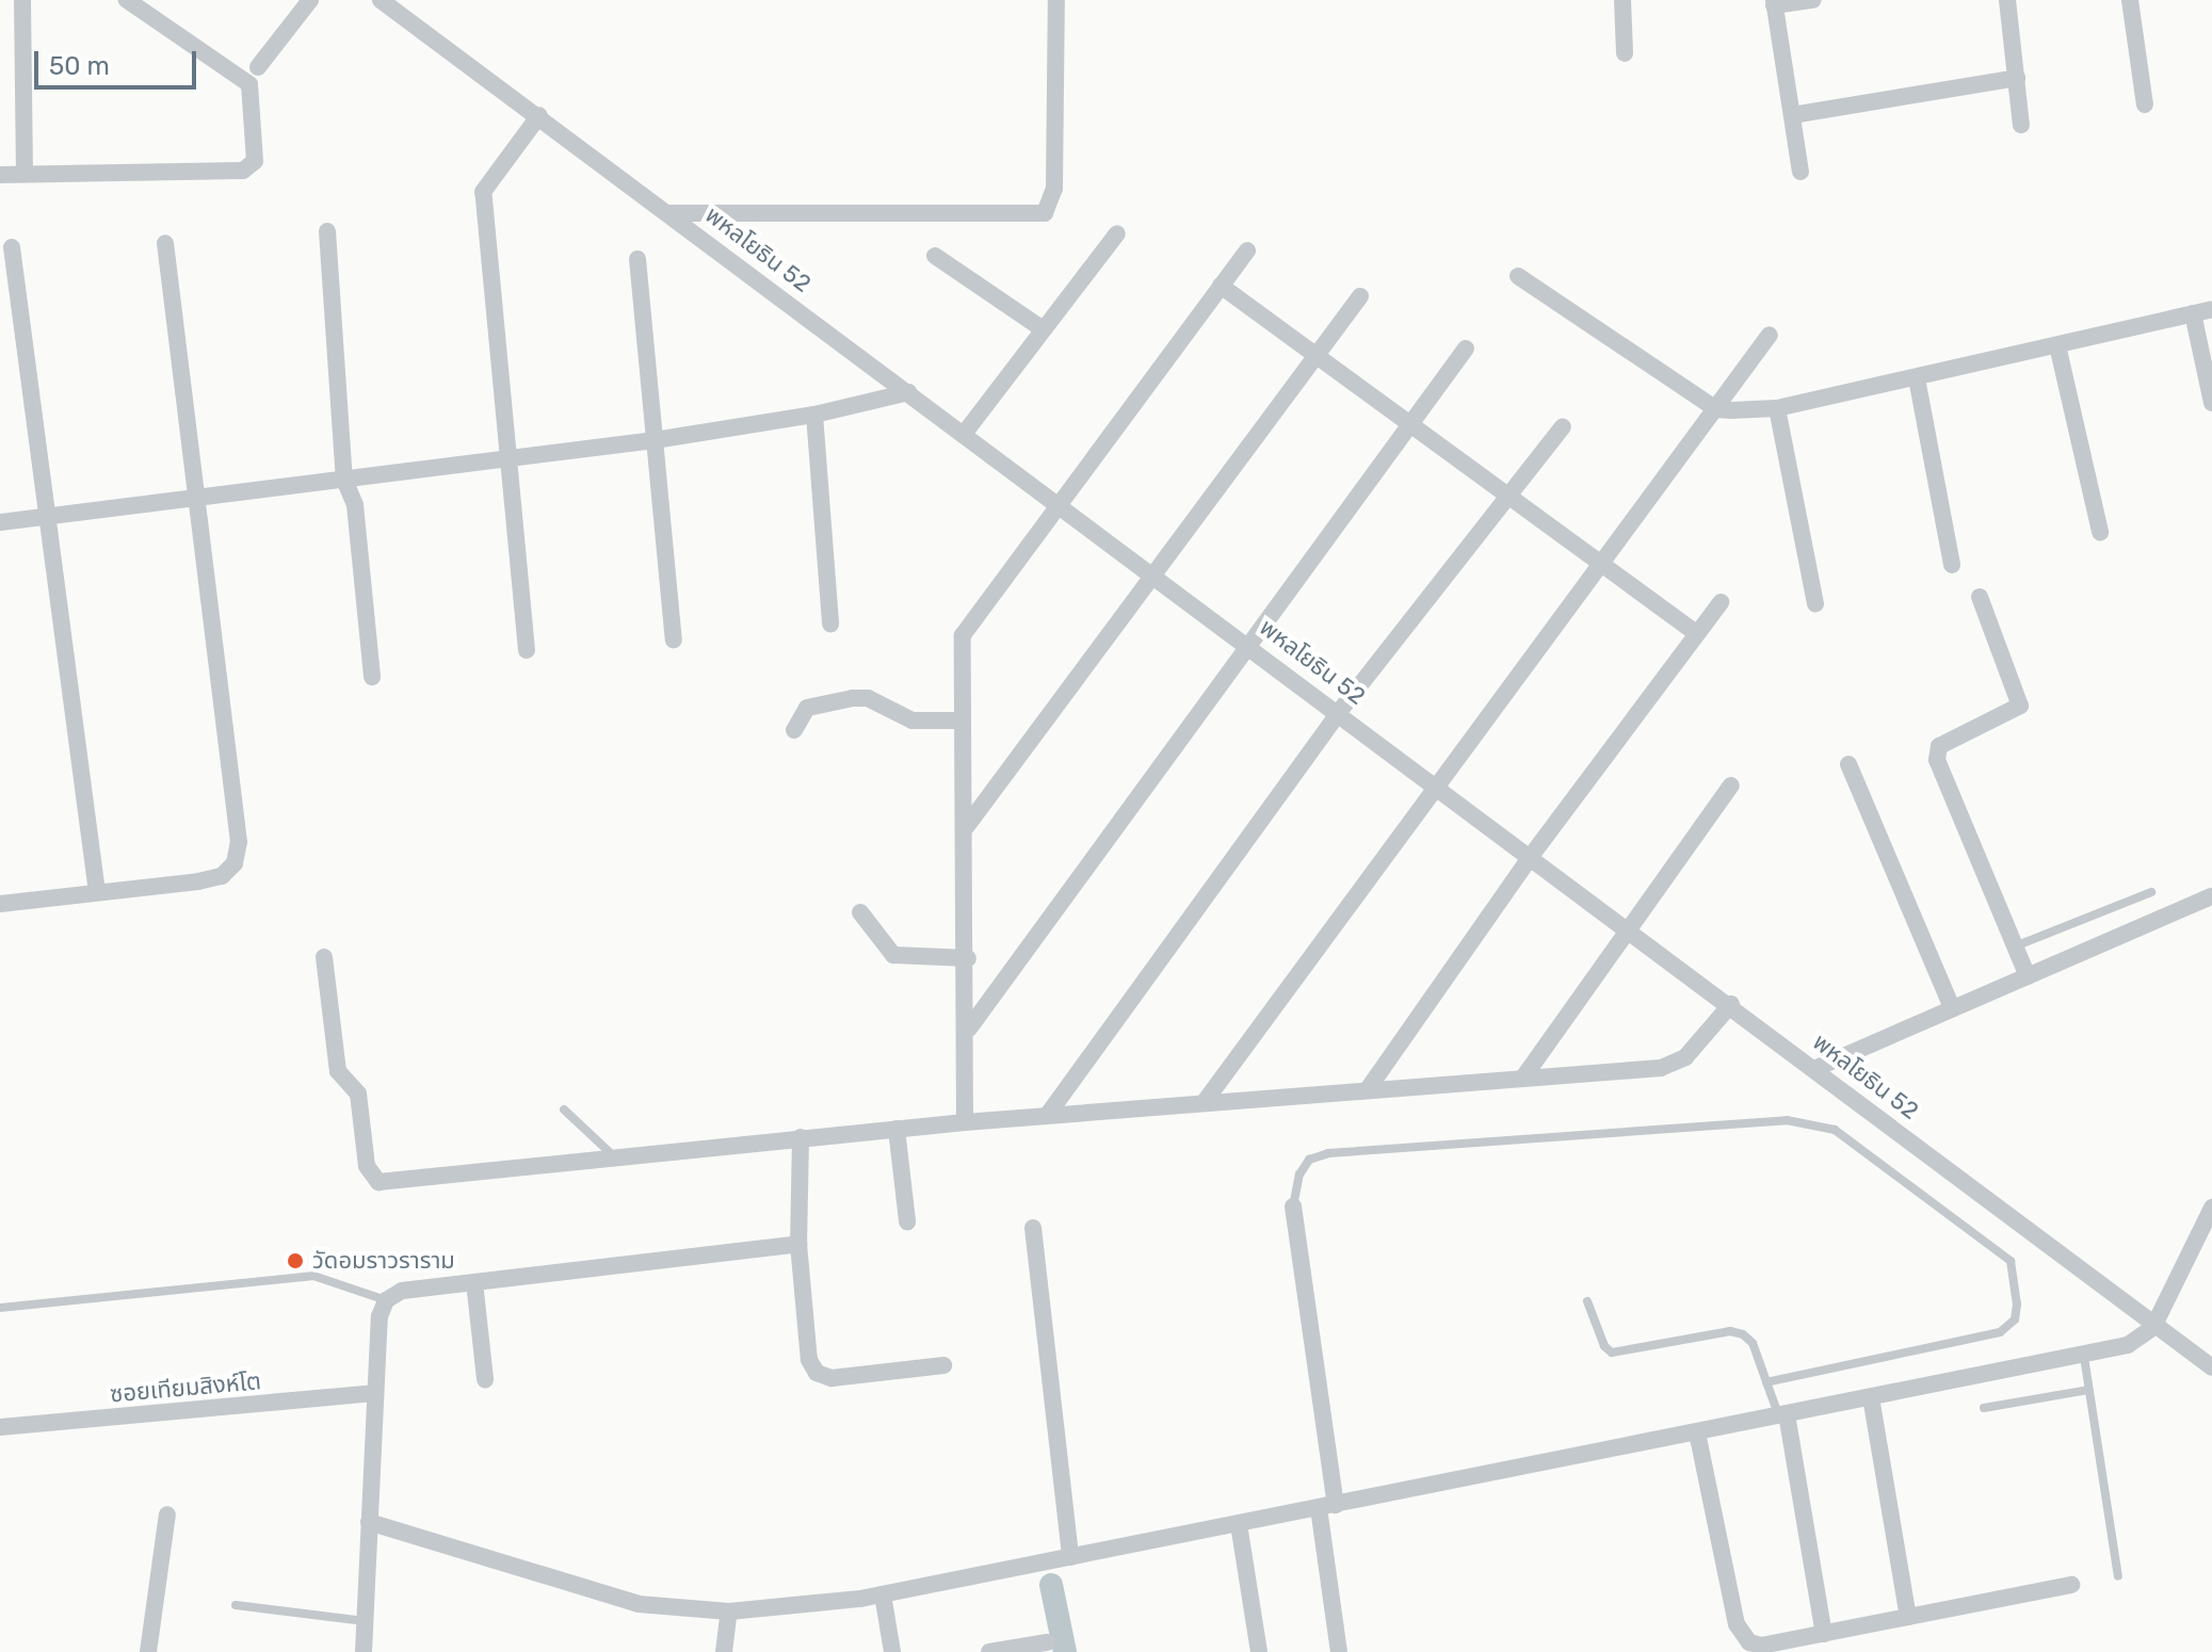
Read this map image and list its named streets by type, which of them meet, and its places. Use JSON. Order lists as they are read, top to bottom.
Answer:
{
  "streets": {
    "street": ["พหลโยธิน 52", "ซอยเทียมสิงห์โต"]
  },
  "places": ["วัดอมราวราราม"],
  "scale_bar": "50 m"
}
